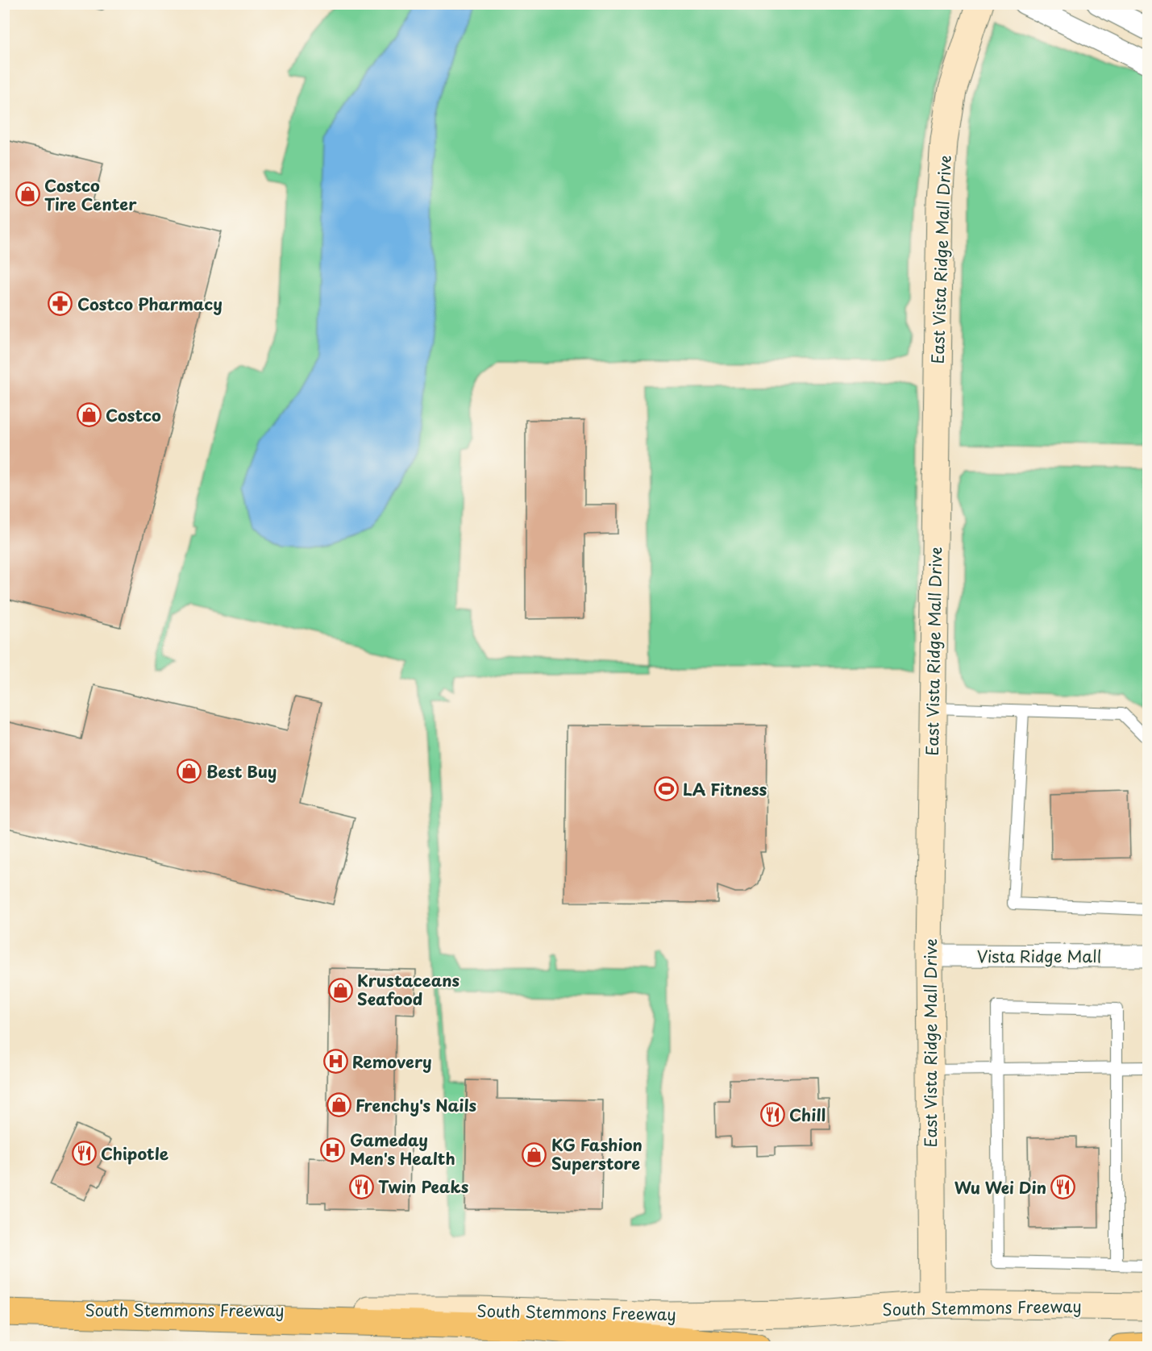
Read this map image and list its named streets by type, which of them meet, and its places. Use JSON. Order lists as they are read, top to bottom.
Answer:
{
  "streets": {
    "main road": ["East Vista Ridge Mall Drive", "South Stemmons Freeway"],
    "street": ["Vista Ridge Mall"]
  },
  "crossings": [
    ["East Vista Ridge Mall Drive", "Vista Ridge Mall"],
    ["East Vista Ridge Mall Drive", "South Stemmons Freeway"]
  ],
  "places": {
    "shop": [
      "Costco Tire Center",
      "Costco",
      "Best Buy",
      "Krustaceans Seafood",
      "Frenchy's Nails",
      "KG Fashion Superstore"
    ],
    "pharmacy": ["Costco Pharmacy"],
    "sports": ["LA Fitness"],
    "hospital": ["Removery", "Gameday Men's Health"],
    "restaurant": [
      "Chill",
      "Chipotle",
      "Twin Peaks",
      "Wu Wei Din"
    ]
  }
}
